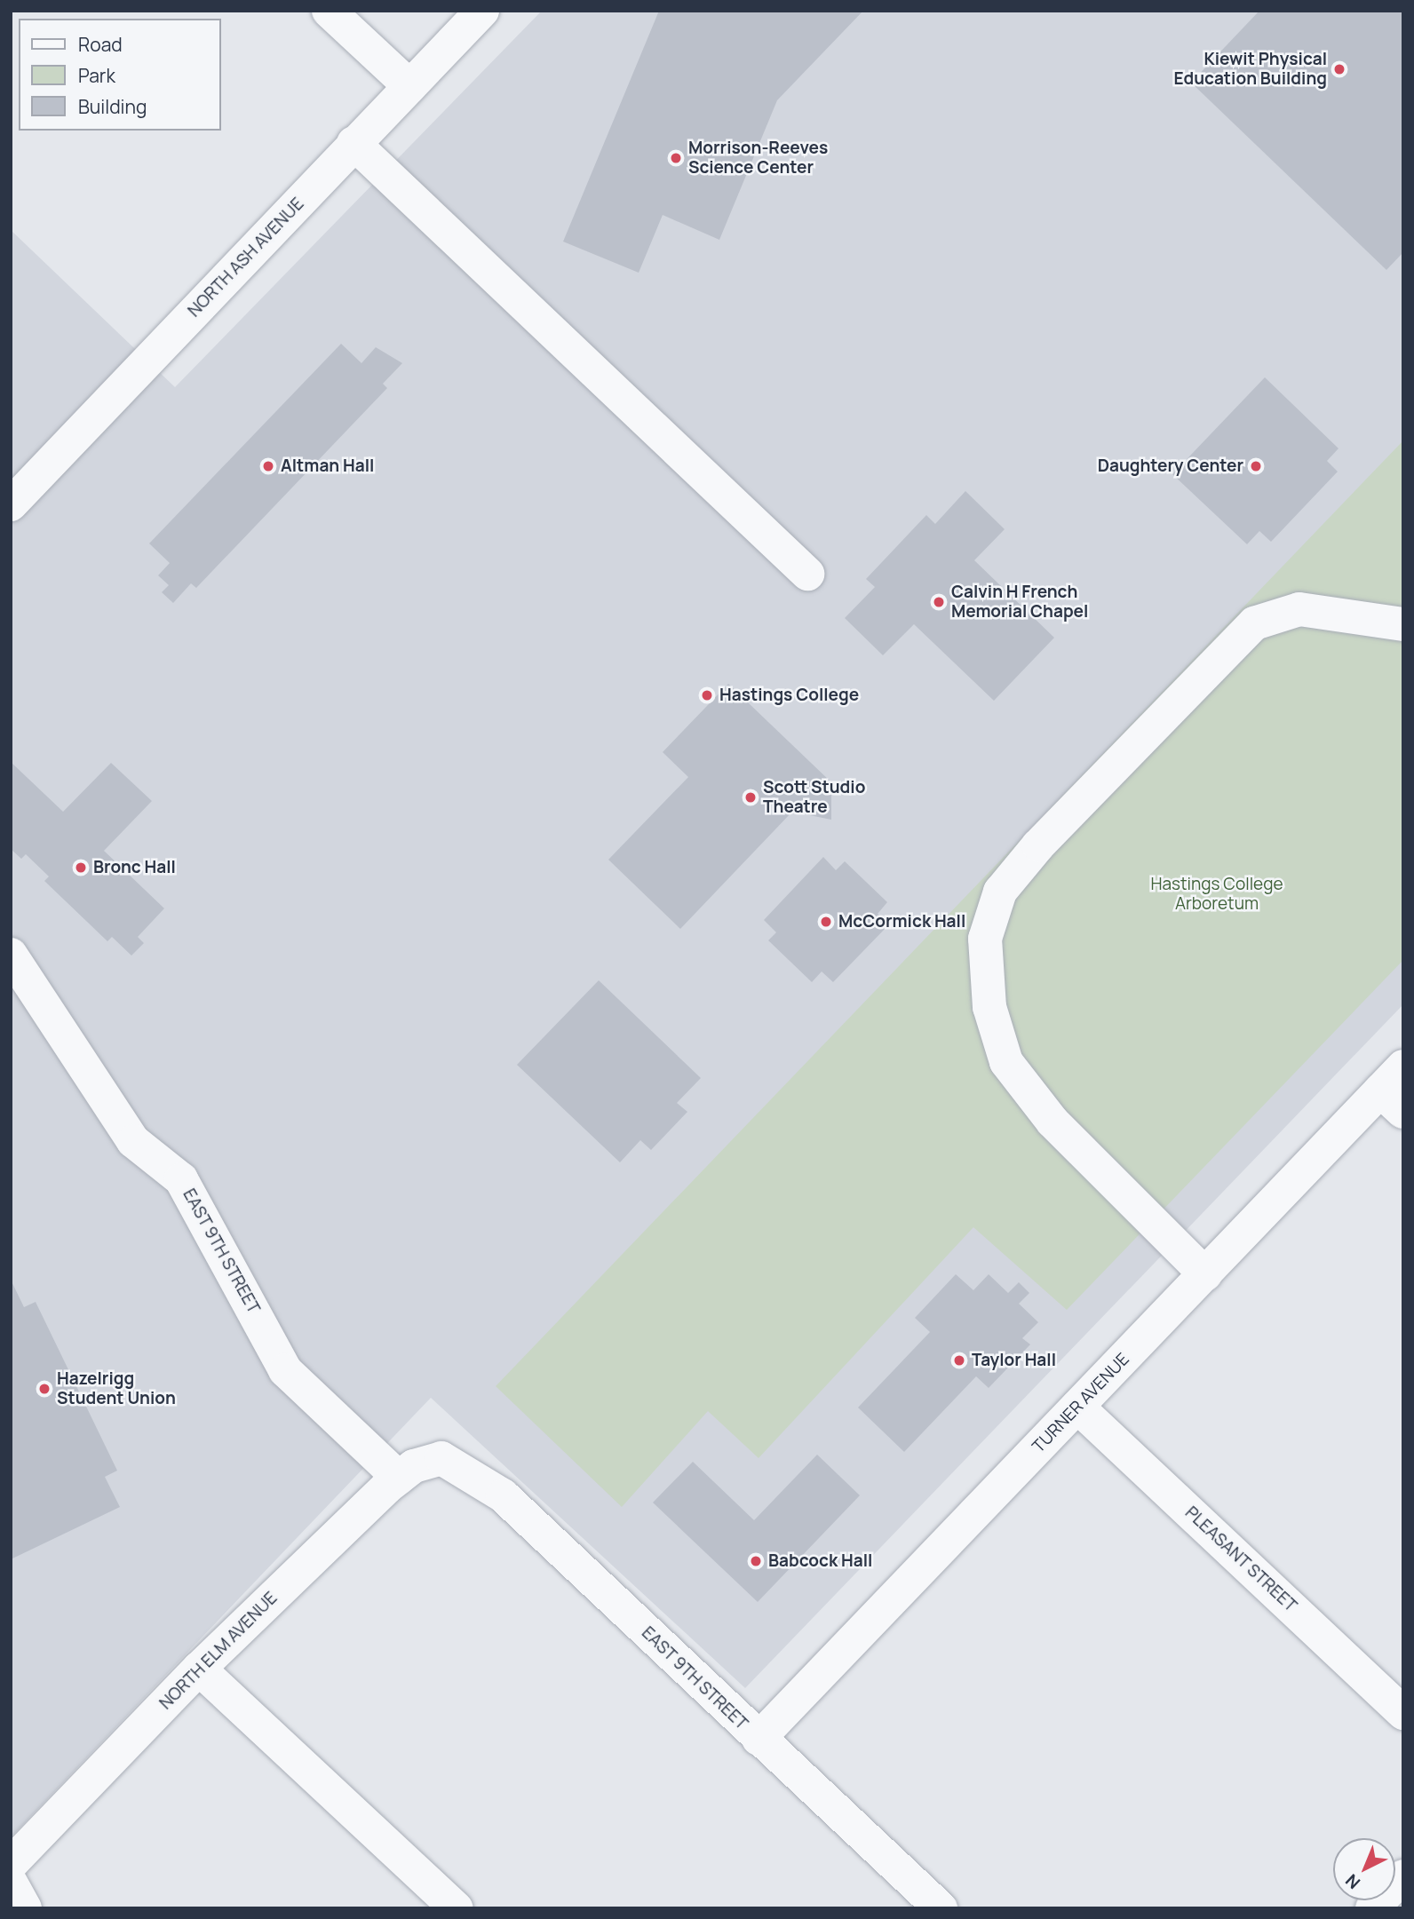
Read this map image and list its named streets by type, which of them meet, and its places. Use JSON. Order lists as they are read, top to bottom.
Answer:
{
  "streets": {
    "street": [
      "NORTH ASH AVENUE",
      "EAST 9TH STREET",
      "TURNER AVENUE",
      "PLEASANT STREET",
      "NORTH ELM AVENUE"
    ]
  },
  "crossings": [
    ["EAST 9TH STREET", "TURNER AVENUE"],
    ["EAST 9TH STREET", "NORTH ELM AVENUE"],
    ["TURNER AVENUE", "PLEASANT STREET"]
  ],
  "parks": ["Hastings College Arboretum"],
  "places": [
    "Kiewit Physical Education Building",
    "Morrison-Reeves Science Center",
    "Altman Hall",
    "Daughtery Center",
    "Calvin H French Memorial Chapel",
    "Hastings College",
    "Scott Studio Theatre",
    "Bronc Hall",
    "McCormick Hall",
    "Taylor Hall",
    "Hazelrigg Student Union",
    "Babcock Hall"
  ],
  "legend": ["Road", "Park", "Building"],
  "north": "bottom left"
}
